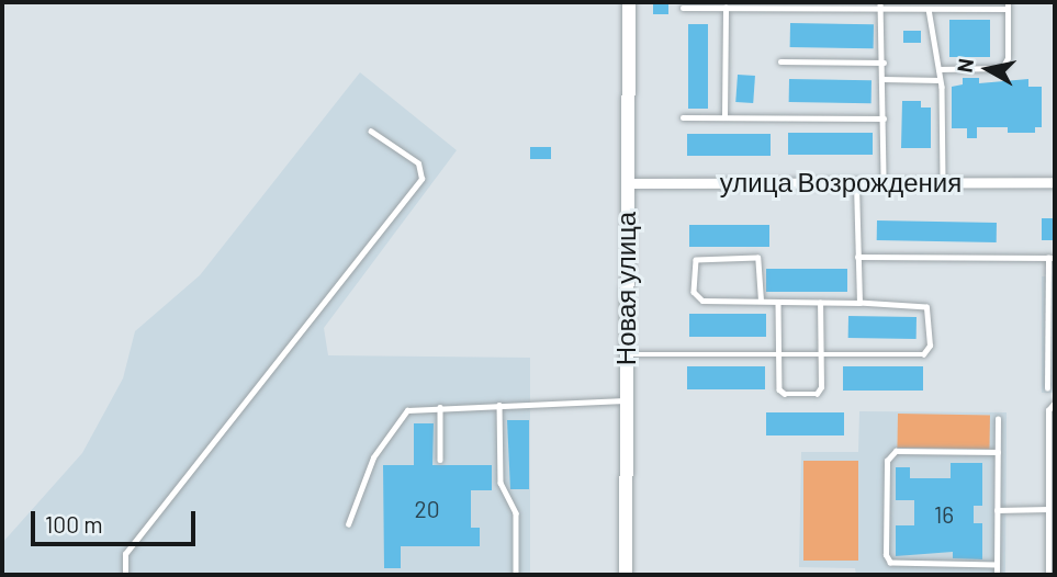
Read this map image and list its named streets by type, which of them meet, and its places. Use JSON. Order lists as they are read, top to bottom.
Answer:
{
  "streets": {
    "street": ["улица Возрождения", "Новая улица"]
  },
  "crossings": [
    ["улица Возрождения", "Новая улица"]
  ],
  "house_numbers": ["20", "16"],
  "scale_bar": "100 m",
  "north": "left"
}
